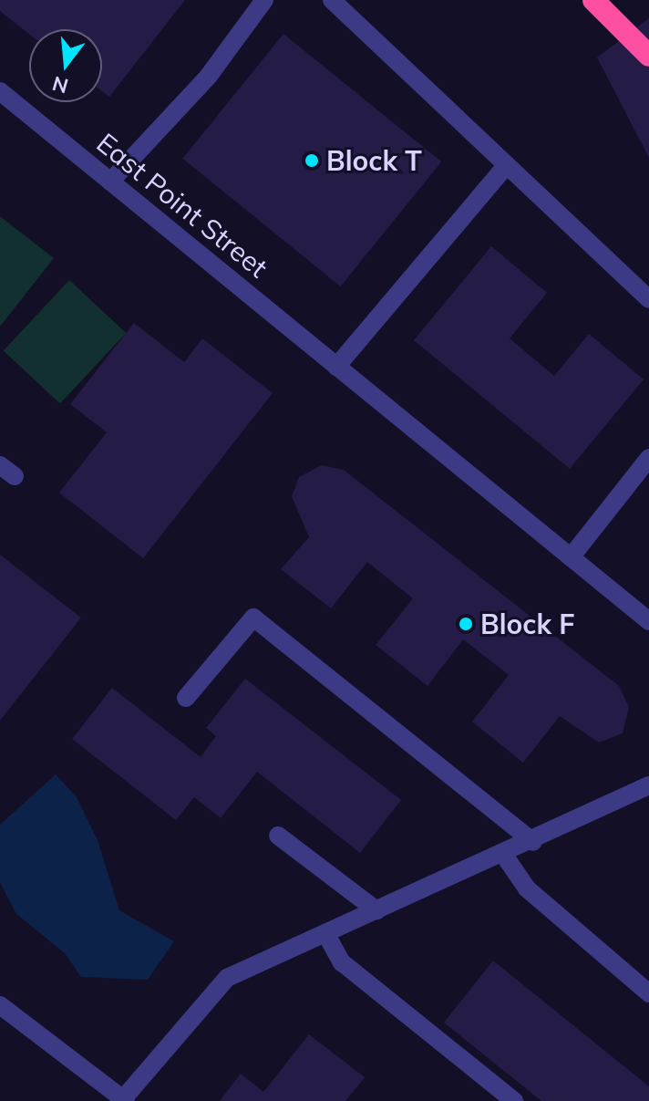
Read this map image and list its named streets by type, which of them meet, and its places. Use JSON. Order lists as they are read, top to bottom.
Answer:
{
  "streets": {
    "lane": ["East Point Street"]
  },
  "places": ["Block T", "Block F"],
  "north": "bottom"
}
